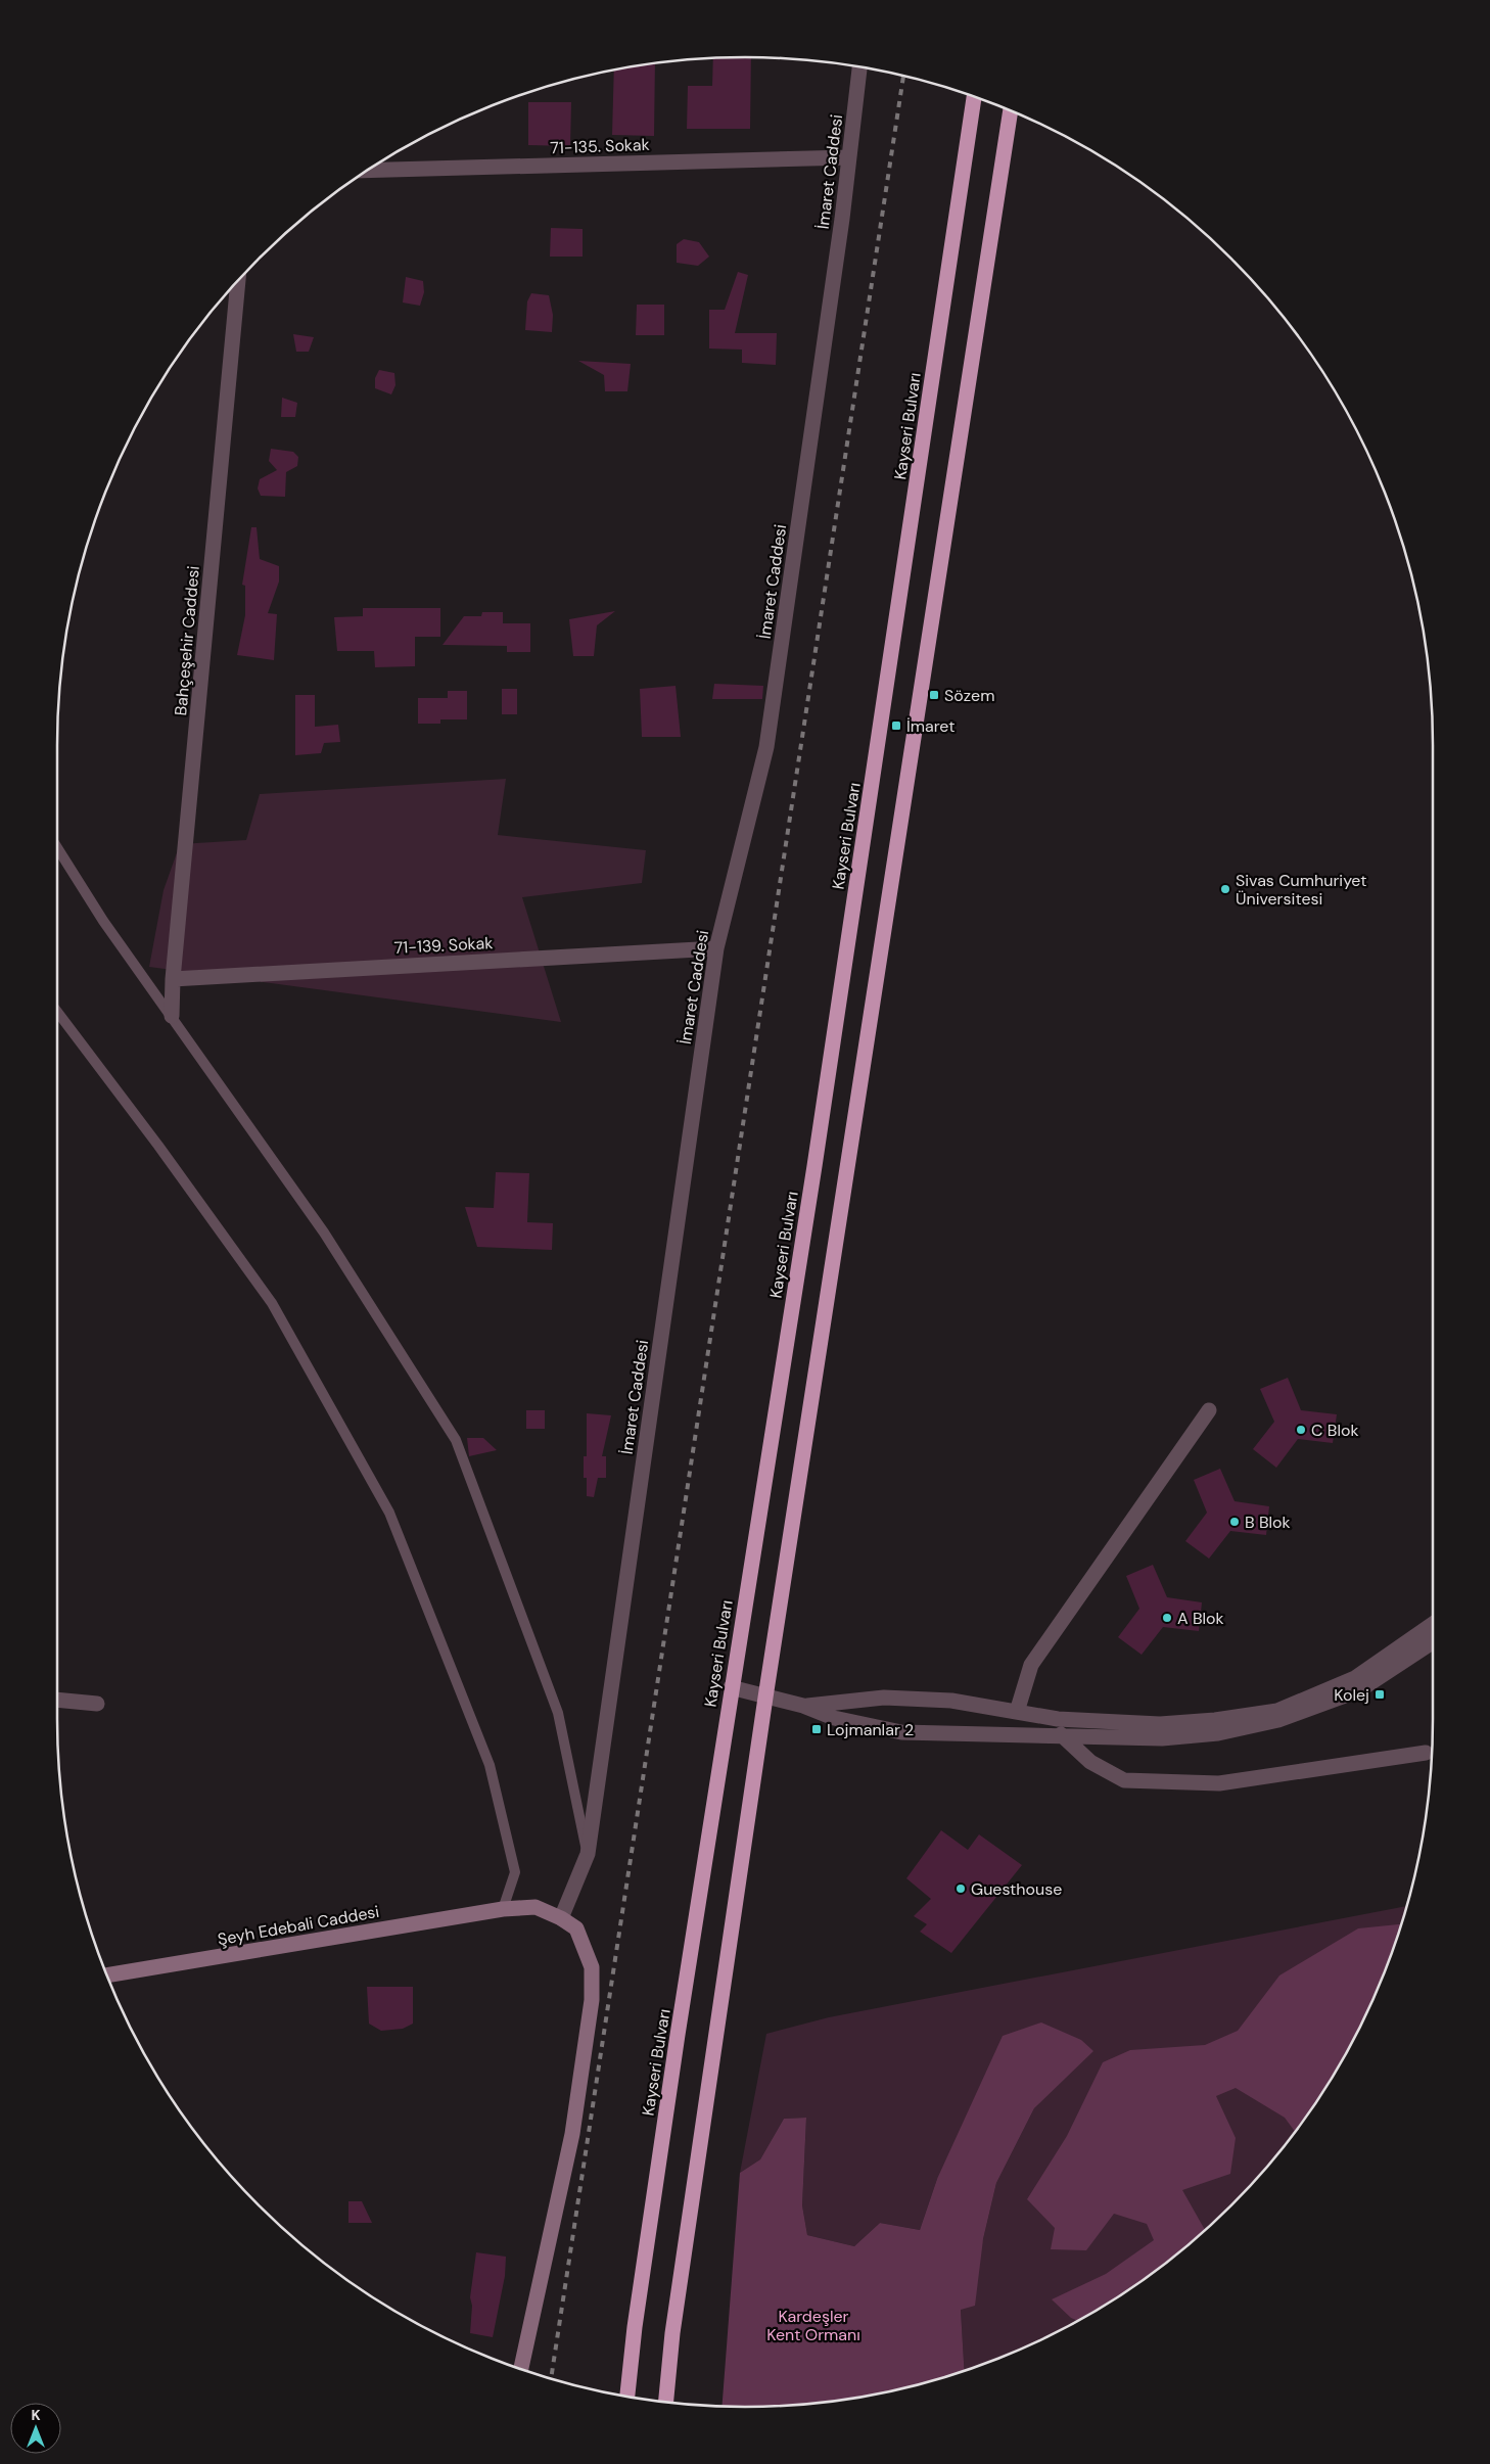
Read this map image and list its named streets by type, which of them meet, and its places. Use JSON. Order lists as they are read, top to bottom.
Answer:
{
  "streets": {
    "highway": ["Kayseri Bulvarı"],
    "street": [
      "71-135. Sokak",
      "İmaret Caddesi",
      "Bahçeşehir Caddesi",
      "71-139. Sokak",
      "Şeyh Edebali Caddesi"
    ]
  },
  "crossings": [
    ["71-135. Sokak", "İmaret Caddesi"],
    ["İmaret Caddesi", "71-139. Sokak"],
    ["İmaret Caddesi", "Şeyh Edebali Caddesi"],
    ["Bahçeşehir Caddesi", "71-139. Sokak"]
  ],
  "parks": ["Kardeşler Kent Ormanı"],
  "places": {
    "transit": [
      "Sözem",
      "İmaret",
      "Kolej",
      "Lojmanlar 2"
    ],
    "other": [
      "Sivas Cumhuriyet Üniversitesi",
      "C Blok",
      "B Blok",
      "A Blok",
      "Guesthouse"
    ]
  },
  "north": "top"
}
